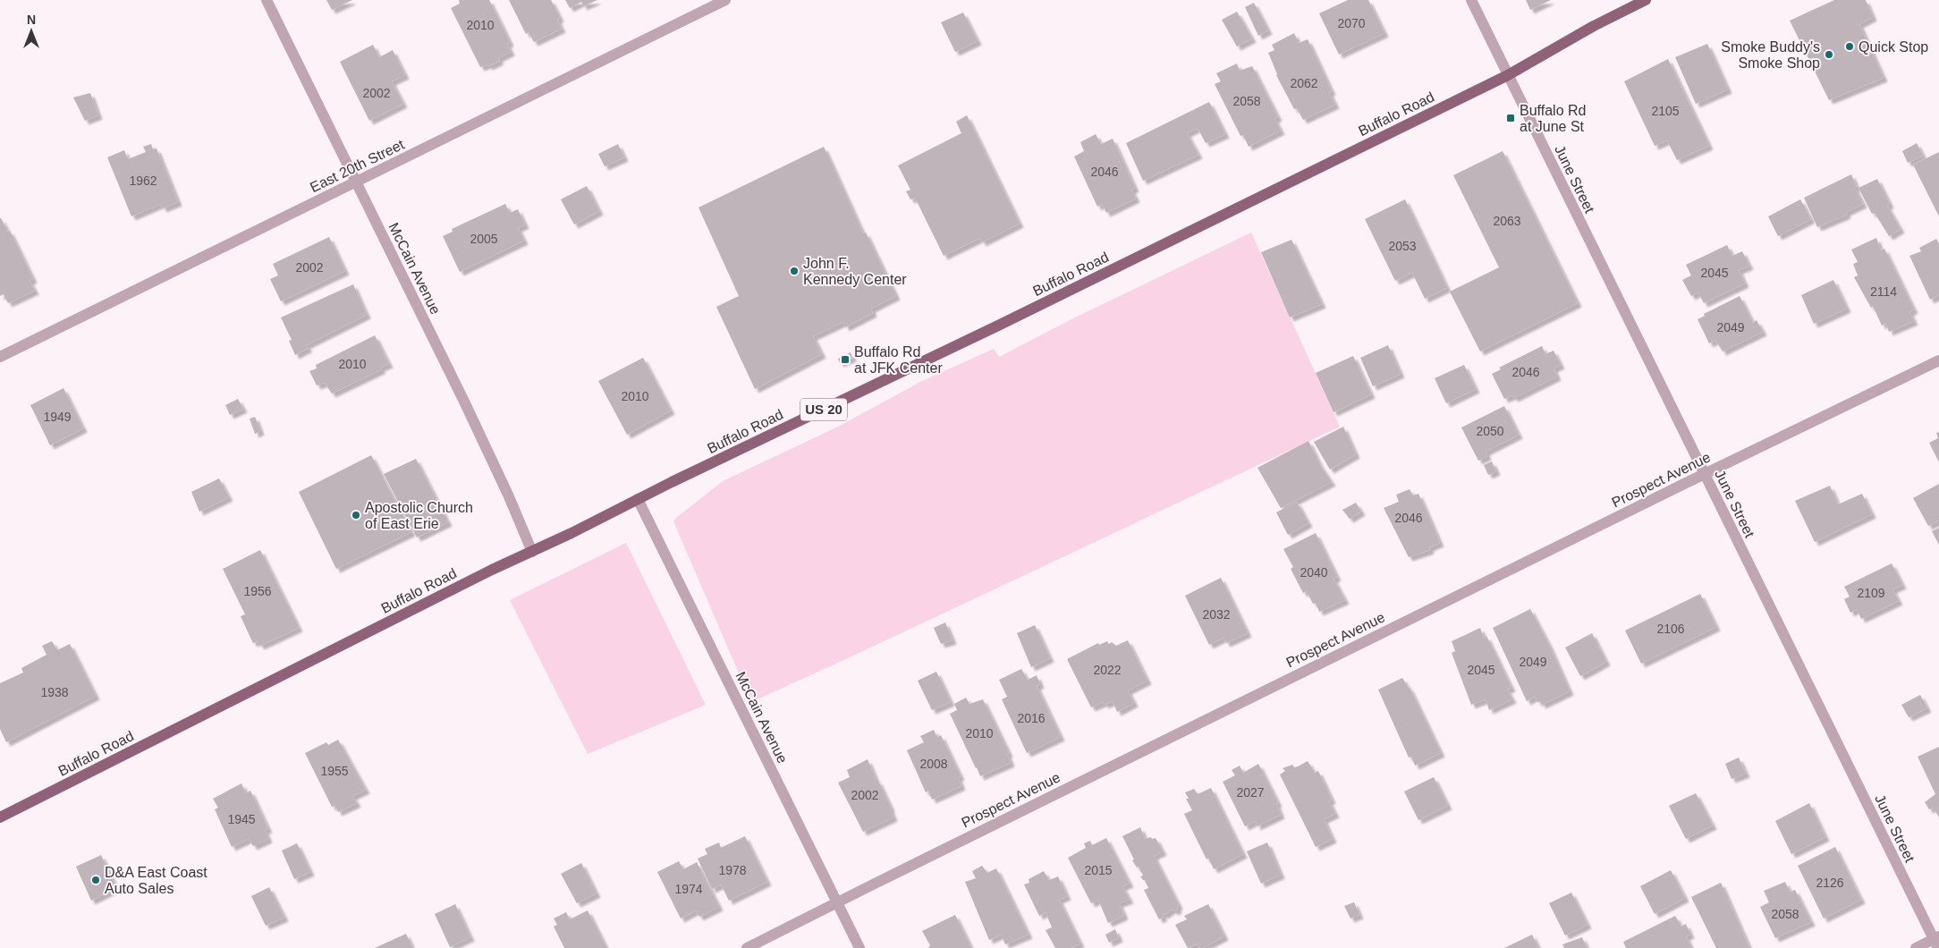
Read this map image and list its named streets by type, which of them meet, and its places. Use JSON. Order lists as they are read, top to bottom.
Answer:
{
  "streets": {
    "main road": ["Buffalo Road", "US 20"],
    "street": [
      "East 20th Street",
      "June Street",
      "McCain Avenue",
      "Prospect Avenue"
    ]
  },
  "crossings": [
    ["Buffalo Road", "June Street"],
    ["Buffalo Road", "McCain Avenue"],
    ["East 20th Street", "McCain Avenue"],
    ["June Street", "Prospect Avenue"],
    ["McCain Avenue", "Prospect Avenue"]
  ],
  "places": {
    "other": [
      "Quick Stop",
      "Smoke Buddy's Smoke Shop",
      "John F. Kennedy Center",
      "Apostolic Church of East Erie",
      "D&A East Coast Auto Sales"
    ],
    "transit": ["Buffalo Rd at June St", "Buffalo Rd at JFK Center"]
  },
  "house_numbers": [
    "2070",
    "2010",
    "2062",
    "2002",
    "2058",
    "2105",
    "2046",
    "1962",
    "2063",
    "2005",
    "2053",
    "2002",
    "2045",
    "2114",
    "2049",
    "2010",
    "2046",
    "2010",
    "1949",
    "2050",
    "2046",
    "2040",
    "1956",
    "2109",
    "2032",
    "2106",
    "2049",
    "2022",
    "2045",
    "1938",
    "2016",
    "2010",
    "2008",
    "1955",
    "2027",
    "2002",
    "1945",
    "1978",
    "2015",
    "2126",
    "1974",
    "2058"
  ],
  "north": "top"
}
